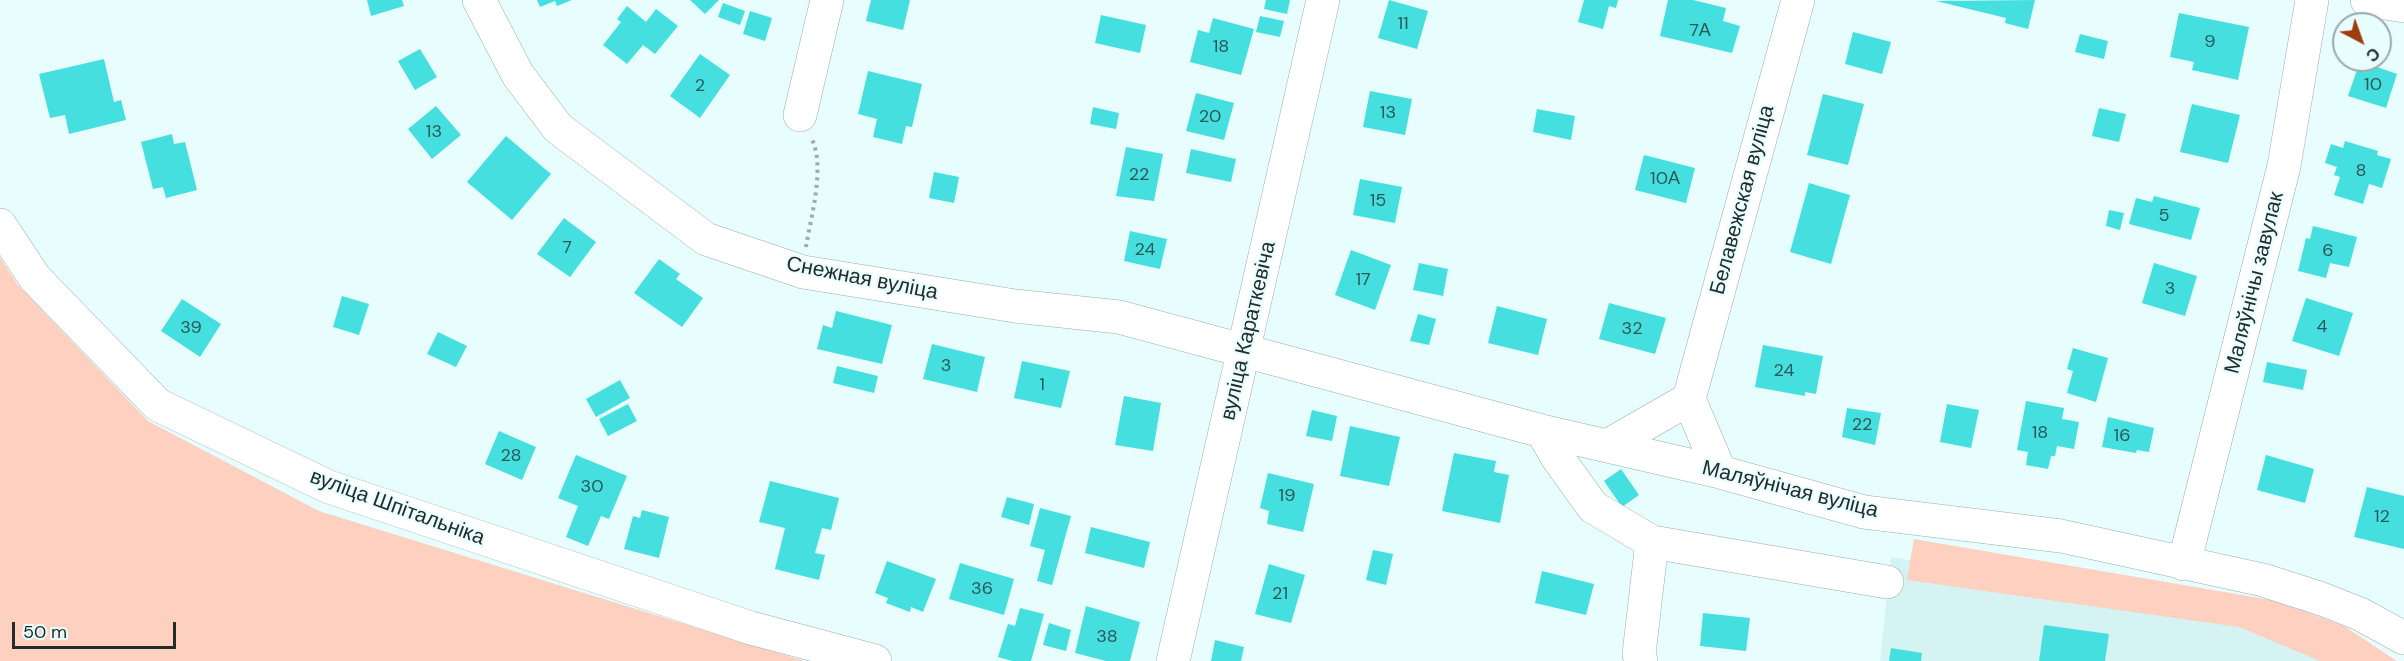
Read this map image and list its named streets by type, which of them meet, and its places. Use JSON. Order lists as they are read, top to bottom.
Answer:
{
  "streets": {
    "street": [
      "Белавежская вуліца",
      "Снежная вуліца",
      "Маляўнічы завулак",
      "вуліца Караткевіча",
      "Маляўнічая вуліца",
      "вуліца Шпітальніка"
    ]
  },
  "crossings": [
    ["Снежная вуліца", "вуліца Караткевіча"],
    ["Снежная вуліца", "Маляўнічая вуліца"],
    ["Маляўнічы завулак", "Маляўнічая вуліца"],
    ["вуліца Караткевіча", "Маляўнічая вуліца"]
  ],
  "house_numbers": [
    "11",
    "7А",
    "9",
    "18",
    "10",
    "2",
    "13",
    "20",
    "13",
    "8",
    "22",
    "10А",
    "15",
    "5",
    "7",
    "24",
    "6",
    "17",
    "3",
    "4",
    "39",
    "32",
    "3",
    "24",
    "1",
    "22",
    "18",
    "16",
    "28",
    "30",
    "19",
    "12",
    "36",
    "21",
    "38"
  ],
  "scale_bar": "50 m",
  "north": "bottom right"
}
